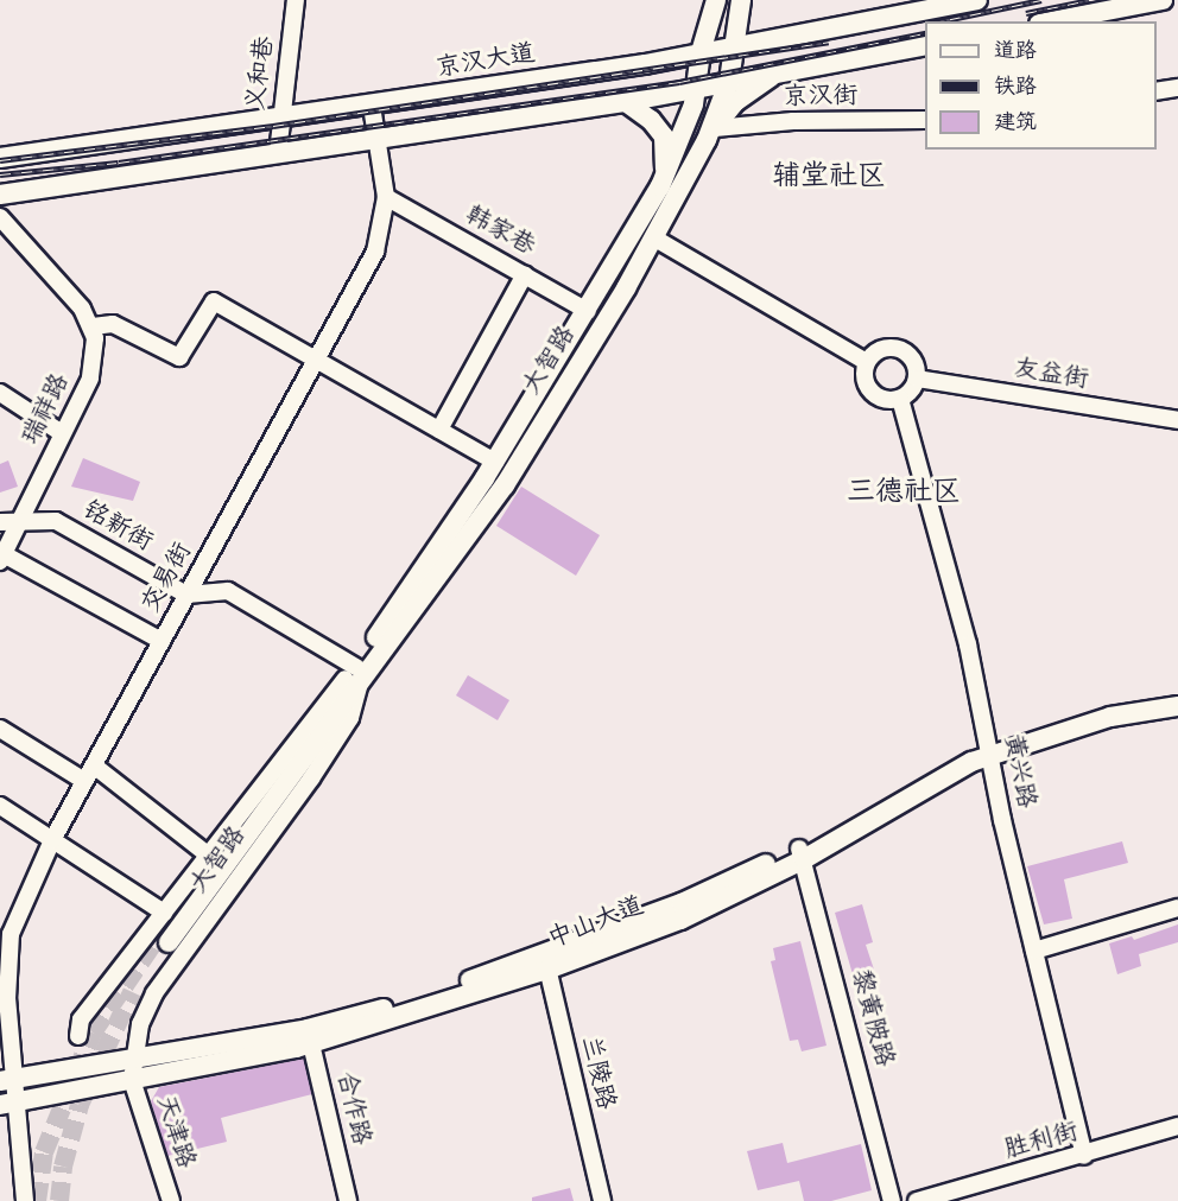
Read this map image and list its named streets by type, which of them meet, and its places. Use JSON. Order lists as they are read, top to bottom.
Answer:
{
  "streets": {
    "main road": ["京汉大道", "大智路", "中山大道"],
    "street": [
      "义和巷",
      "京汉街",
      "韩家巷",
      "友益街",
      "瑞祥路",
      "铭新街",
      "交易街",
      "黄兴路",
      "黎黄陂路",
      "兰陵路",
      "合作路",
      "天津路",
      "胜利街"
    ]
  },
  "crossings": [
    ["京汉大道", "义和巷"],
    ["京汉大道", "大智路"],
    ["京汉大道", "交易街"],
    ["韩家巷", "大智路"],
    ["韩家巷", "交易街"],
    ["大智路", "中山大道"],
    ["大智路", "天津路"],
    ["友益街", "黄兴路"],
    ["瑞祥路", "铭新街"],
    ["铭新街", "交易街"],
    ["交易街", "中山大道"],
    ["黄兴路", "中山大道"],
    ["黄兴路", "胜利街"],
    ["中山大道", "黎黄陂路"],
    ["中山大道", "兰陵路"],
    ["中山大道", "合作路"],
    ["中山大道", "天津路"]
  ],
  "districts": ["辅堂社区", "三德社区"],
  "legend": ["道路", "铁路", "建筑"]
}
